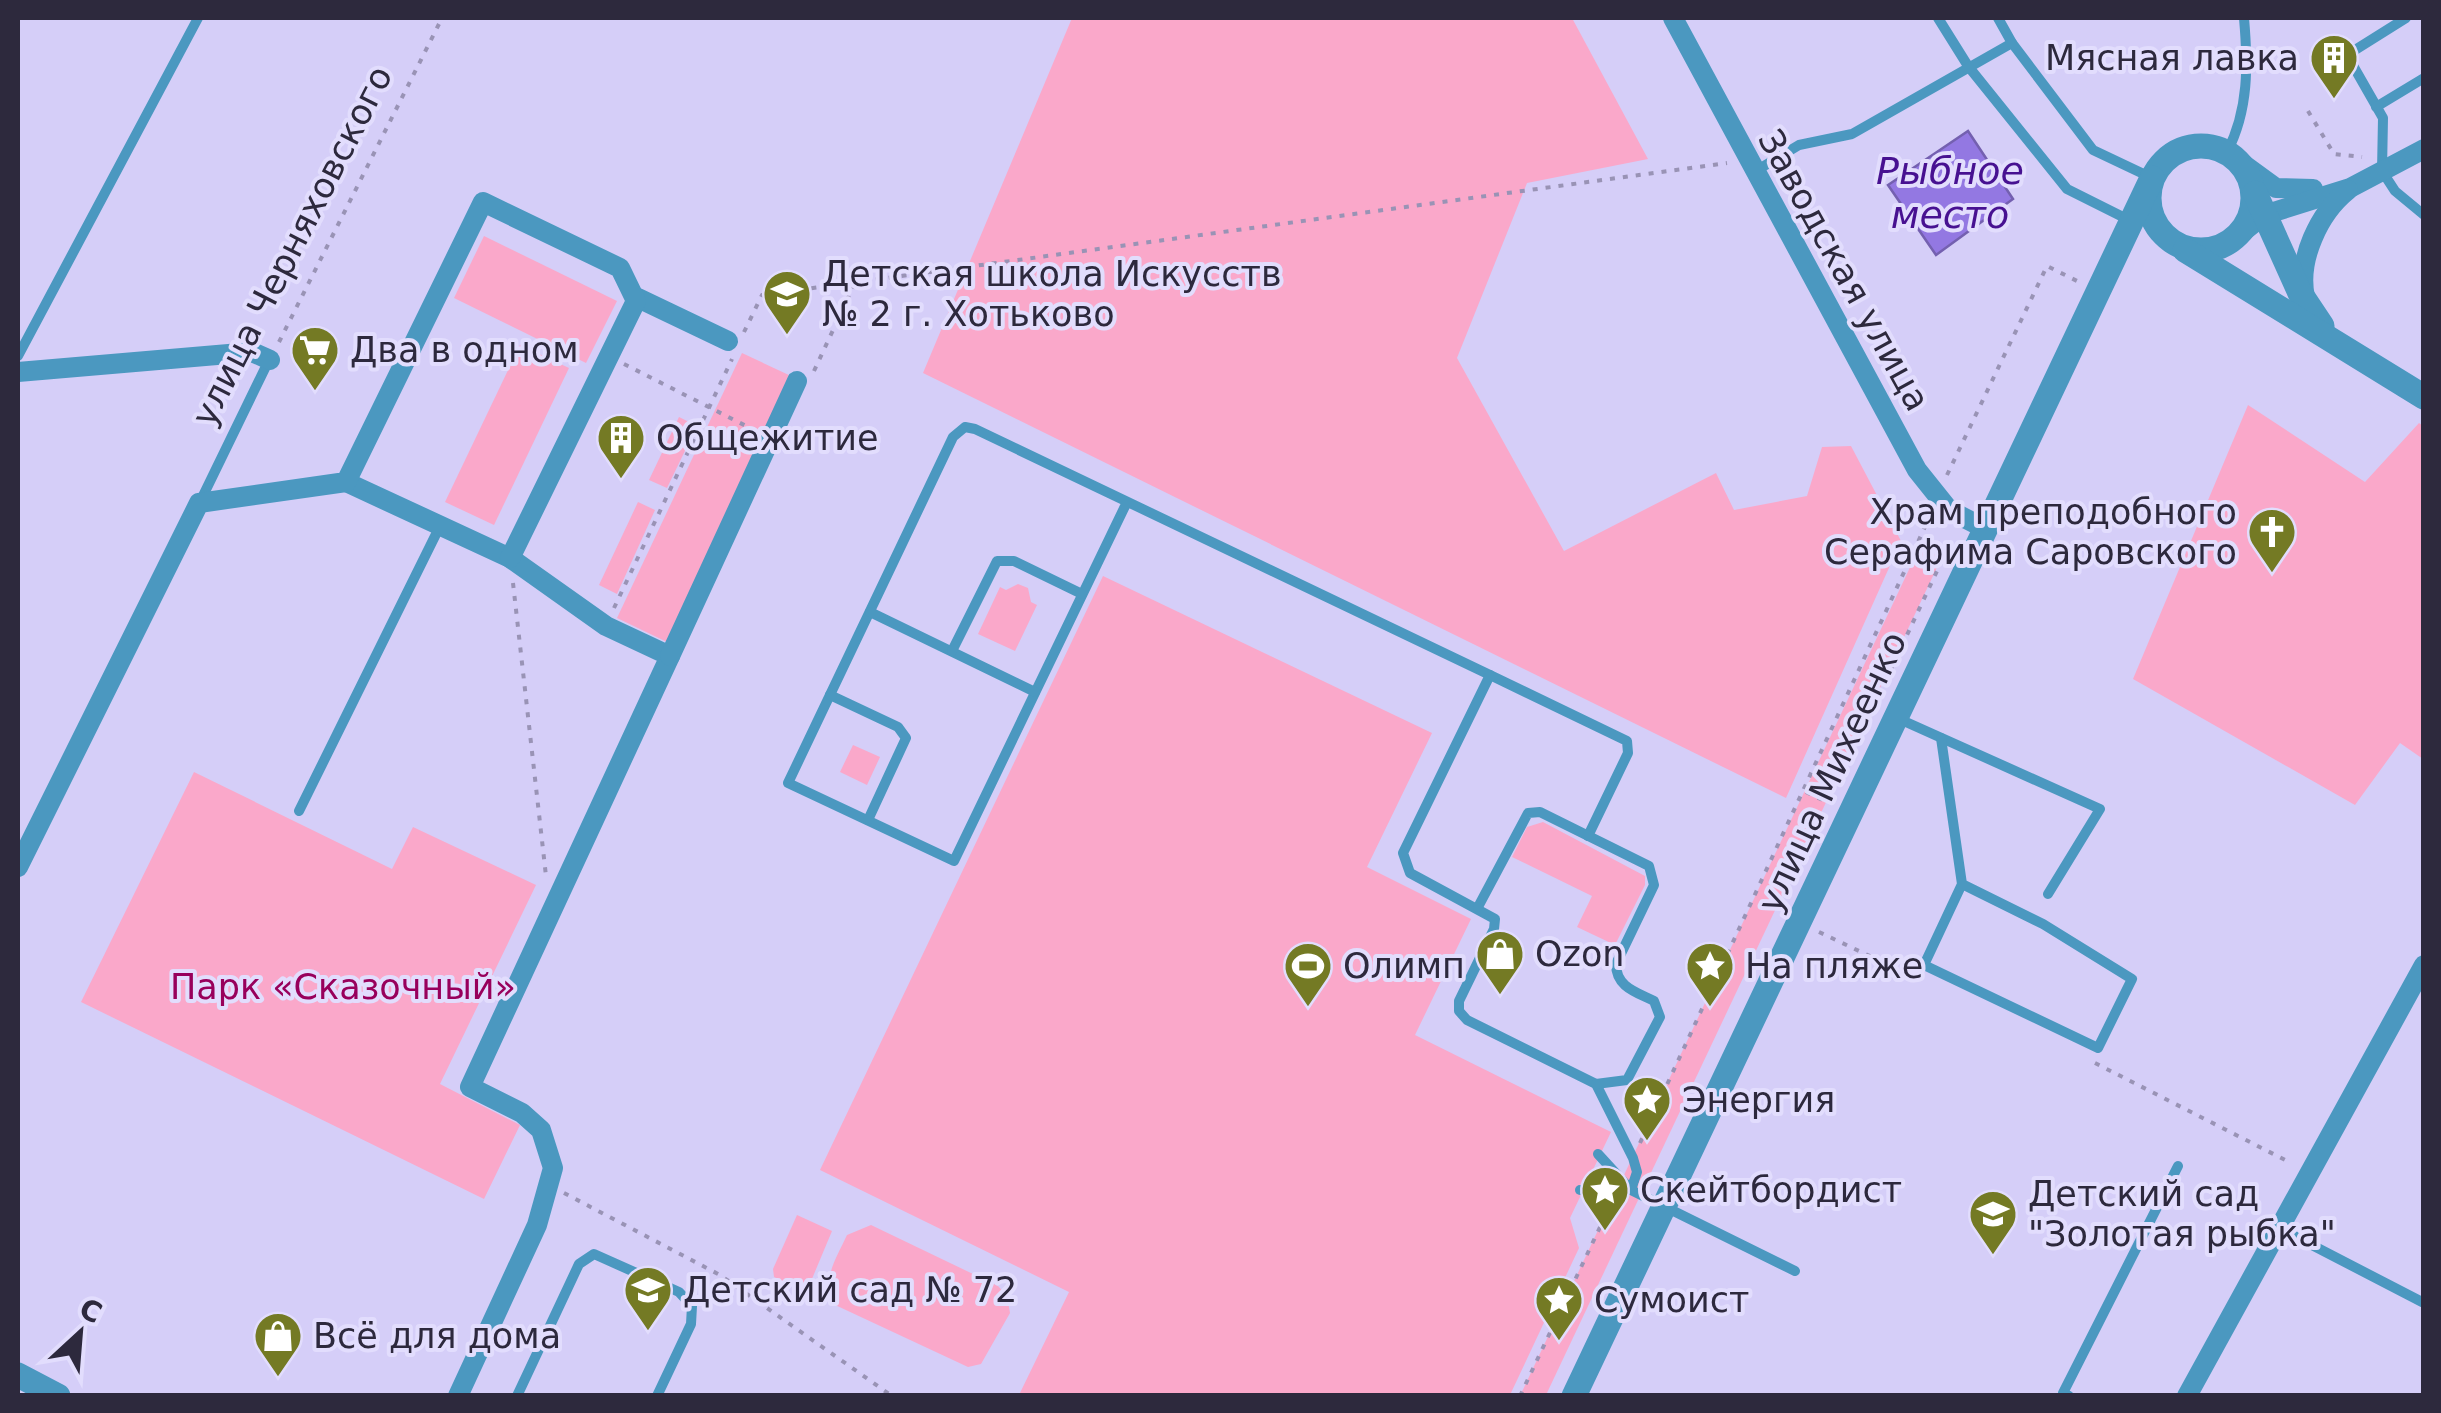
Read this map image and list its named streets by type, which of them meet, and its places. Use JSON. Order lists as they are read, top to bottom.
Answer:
{
  "streets": {
    "street": ["улица Черняховского", "Заводская улица", "улица Михеенко"]
  },
  "crossings": [
    ["Заводская улица", "улица Михеенко"]
  ],
  "water": ["Рыбное место"],
  "parks": ["Парк «Сказочный»"],
  "places": {
    "building": ["Мясная лавка", "Общежитие"],
    "school or university": ["Детская школа Искусств № 2 г. Хотьково", "Детский сад \"Золотая рыбка\"", "Детский сад № 72"],
    "supermarket": ["Два в одном"],
    "church": ["Храм преподобного Серафима Саровского"],
    "shop": ["Ozon", "Всё для дома"],
    "sports": ["Олимп"],
    "place": [
      "На пляже",
      "Энергия",
      "Скейтбордист",
      "Сумоист"
    ]
  },
  "north": "top right"
}
